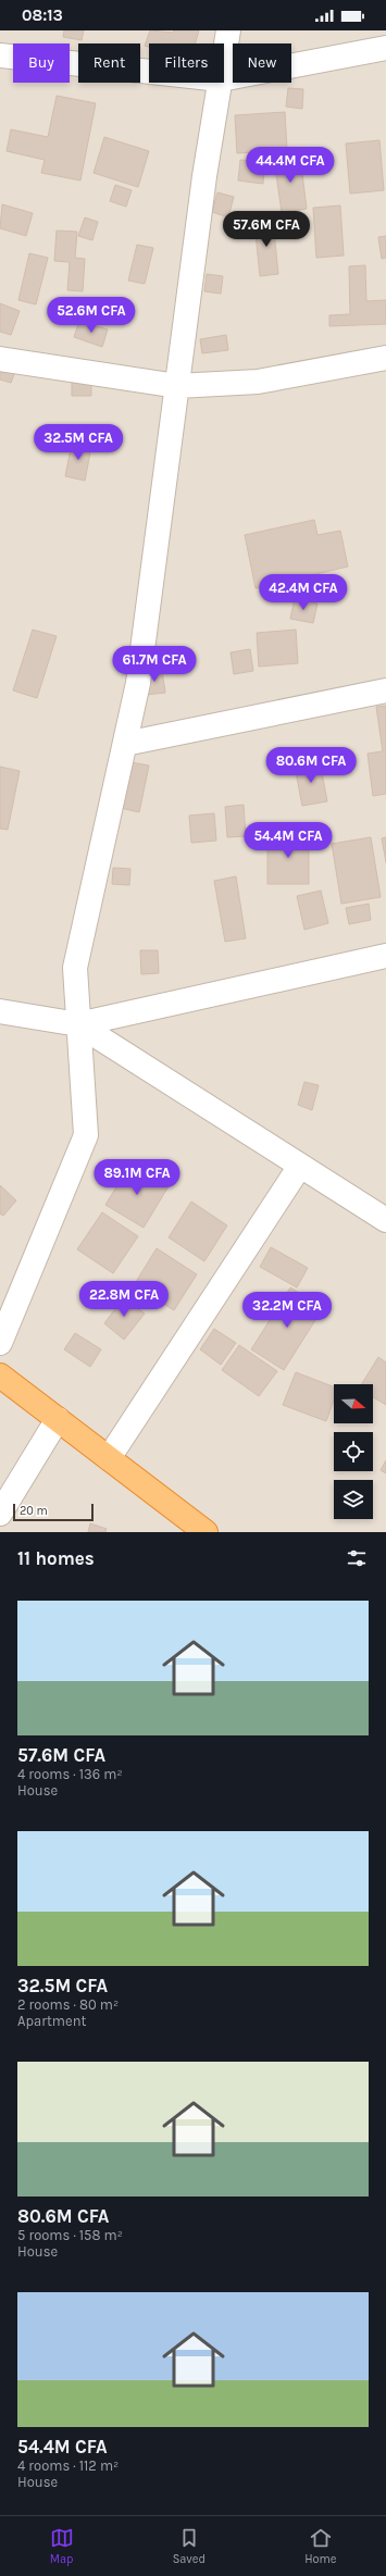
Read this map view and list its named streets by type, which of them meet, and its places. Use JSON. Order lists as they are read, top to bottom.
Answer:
{
  "scale_bar": "20 m",
  "north": "right",
  "page": {
    "status": "08:13",
    "chip": [
      "Buy",
      "Rent",
      "Filters",
      "New"
    ],
    "price": [
      "44.4M CFA",
      "57.6M CFA",
      "52.6M CFA",
      "32.5M CFA",
      "42.4M CFA",
      "61.7M CFA",
      "80.6M CFA",
      "54.4M CFA",
      "89.1M CFA",
      "22.8M CFA",
      "32.2M CFA"
    ],
    "scale": "20 m",
    "heading": "11 homes",
    "list": [
      {
        "name": "57.6M CFA",
        "note": "4 rooms · 136 m² · House"
      },
      {
        "name": "32.5M CFA",
        "note": "2 rooms · 80 m² · Apartment"
      },
      {
        "name": "80.6M CFA",
        "note": "5 rooms · 158 m² · House"
      },
      {
        "name": "54.4M CFA",
        "note": "4 rooms · 112 m² · House"
      }
    ],
    "tabs": ["Map", "Saved", "Home"]
  }
}
